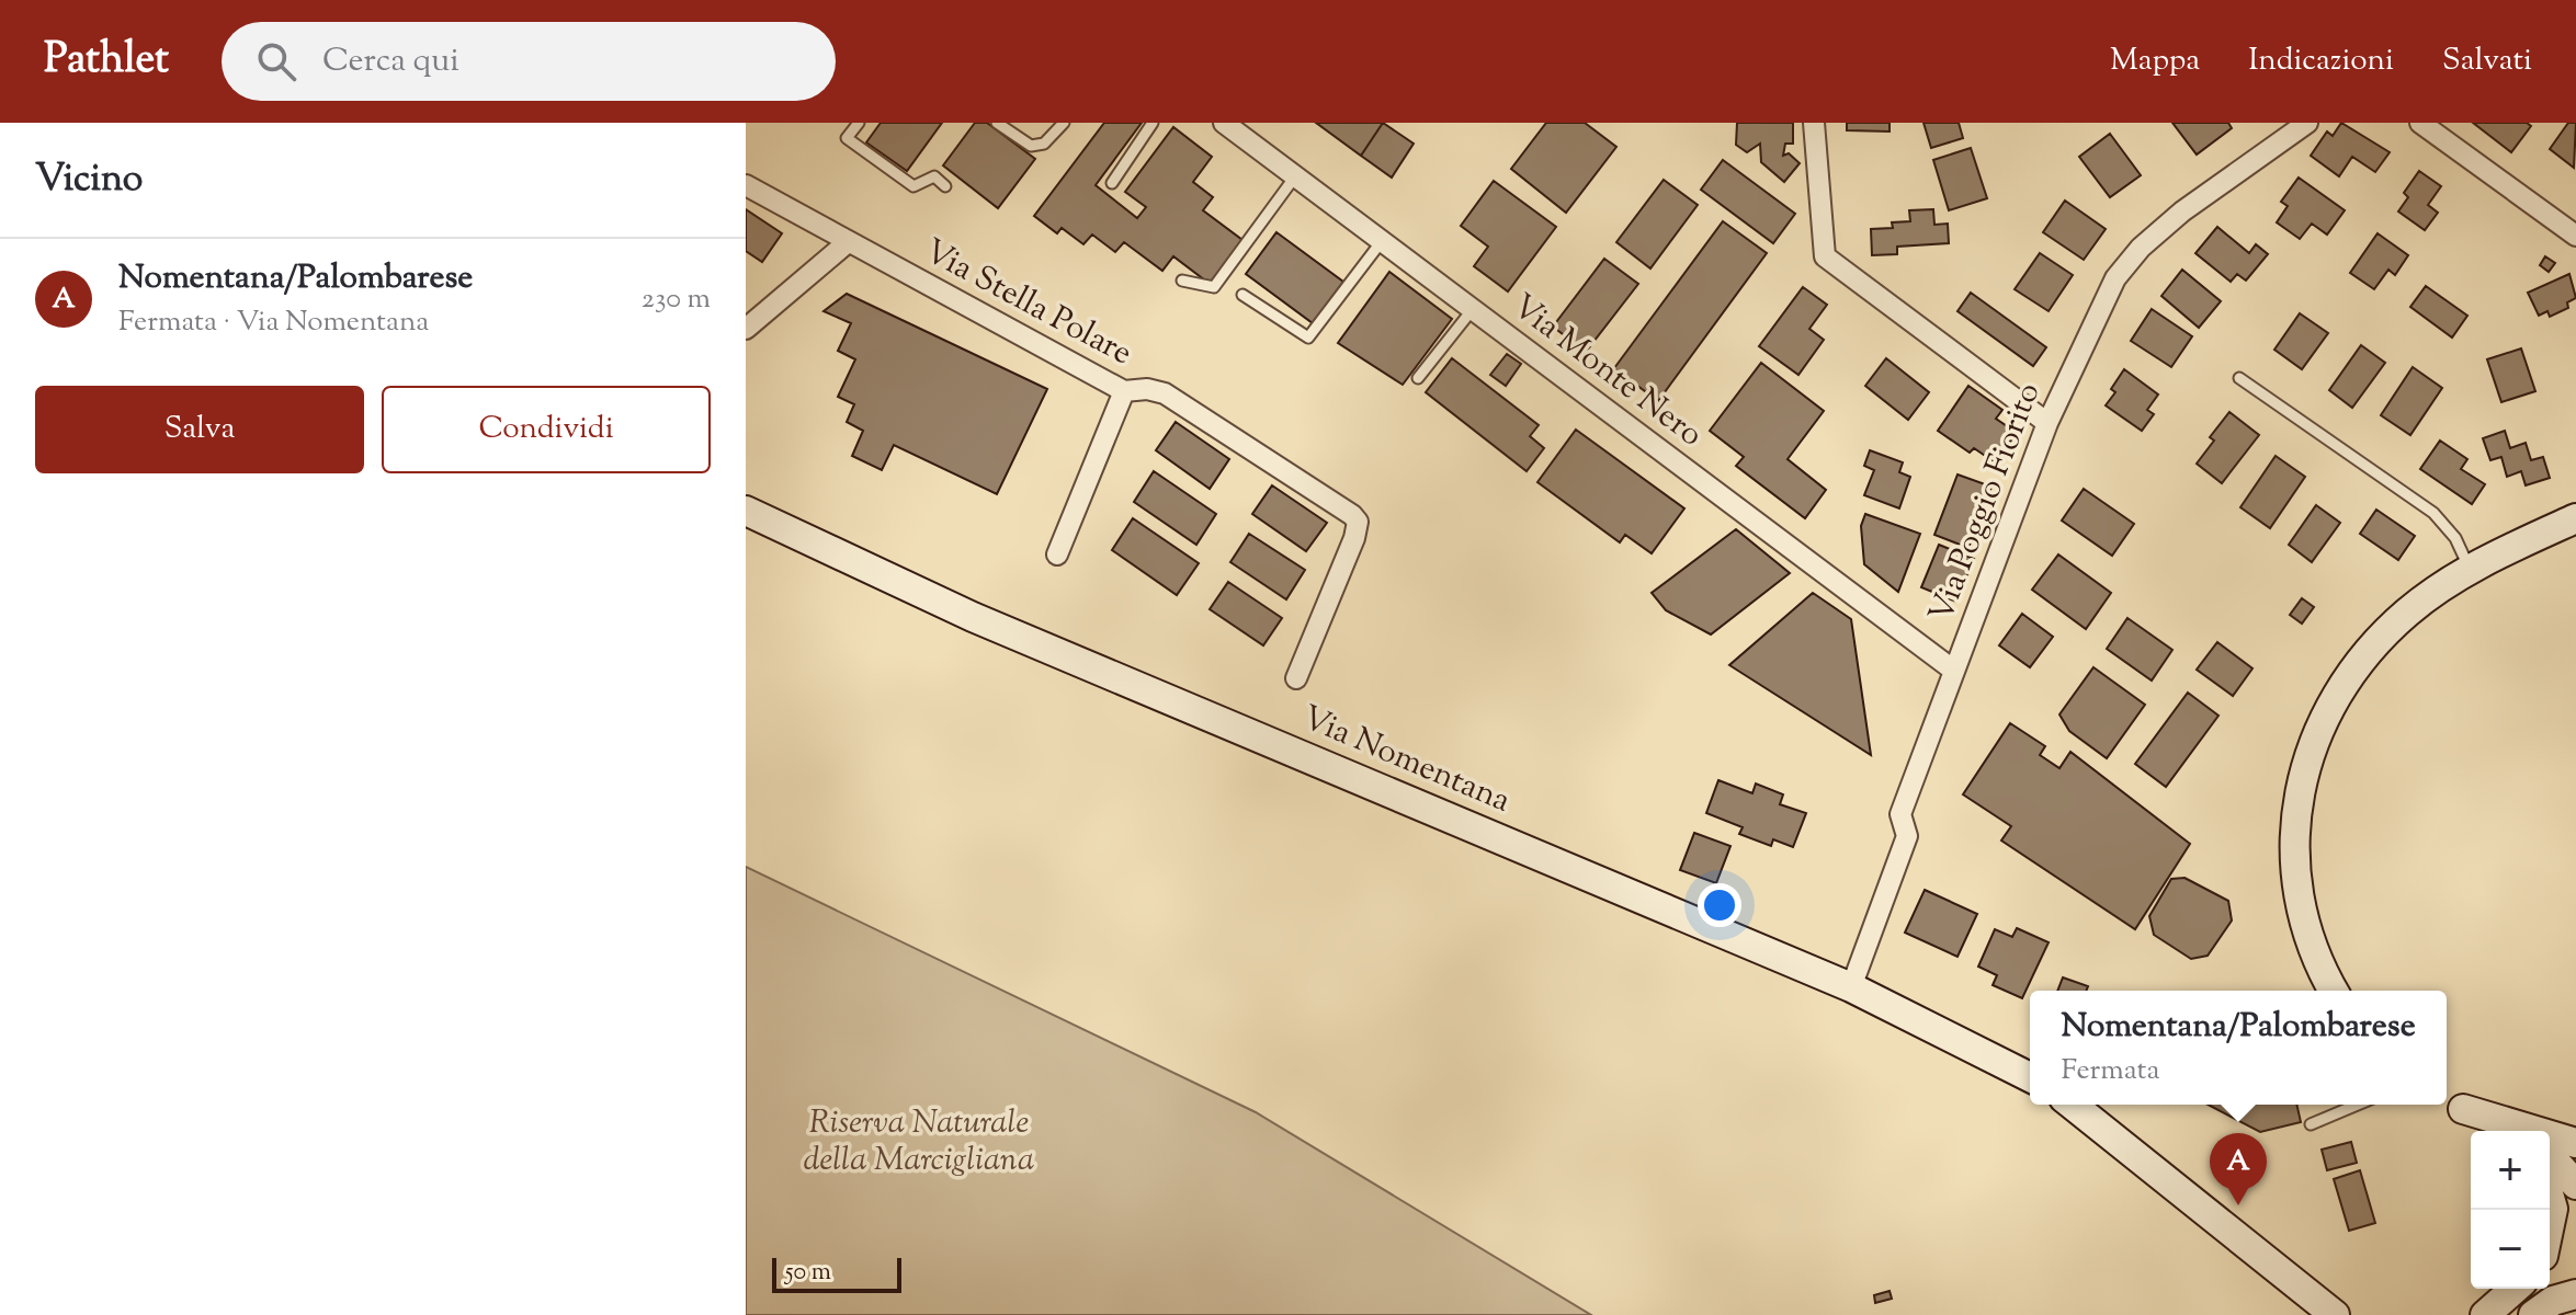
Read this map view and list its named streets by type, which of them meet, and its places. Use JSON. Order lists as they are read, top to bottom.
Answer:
{
  "streets": {
    "street": [
      "Via Stella Polare",
      "Via Monte Nero",
      "Via Poggio Fiorito",
      "Via Nomentana"
    ]
  },
  "crossings": [
    ["Via Monte Nero", "Via Poggio Fiorito"],
    ["Via Poggio Fiorito", "Via Nomentana"]
  ],
  "parks": ["Riserva Naturale della Marcigliana"],
  "scale_bar": "50 m",
  "page": {
    "header": "Pathlet",
    "search": "Cerca qui",
    "nav": ["Mappa", "Indicazioni", "Salvati"],
    "heading": "Vicino",
    "list": [
      {
        "mark": "A",
        "name": "Nomentana/Palombarese",
        "note": "Fermata · Via Nomentana",
        "value": "230 m"
      }
    ],
    "buttons": ["Salva", "Condividi"],
    "popup": ["Nomentana/Palombarese", "Fermata"],
    "map_buttons": ["+", "−"],
    "pins": "A",
    "scale": "50 m"
  }
}
